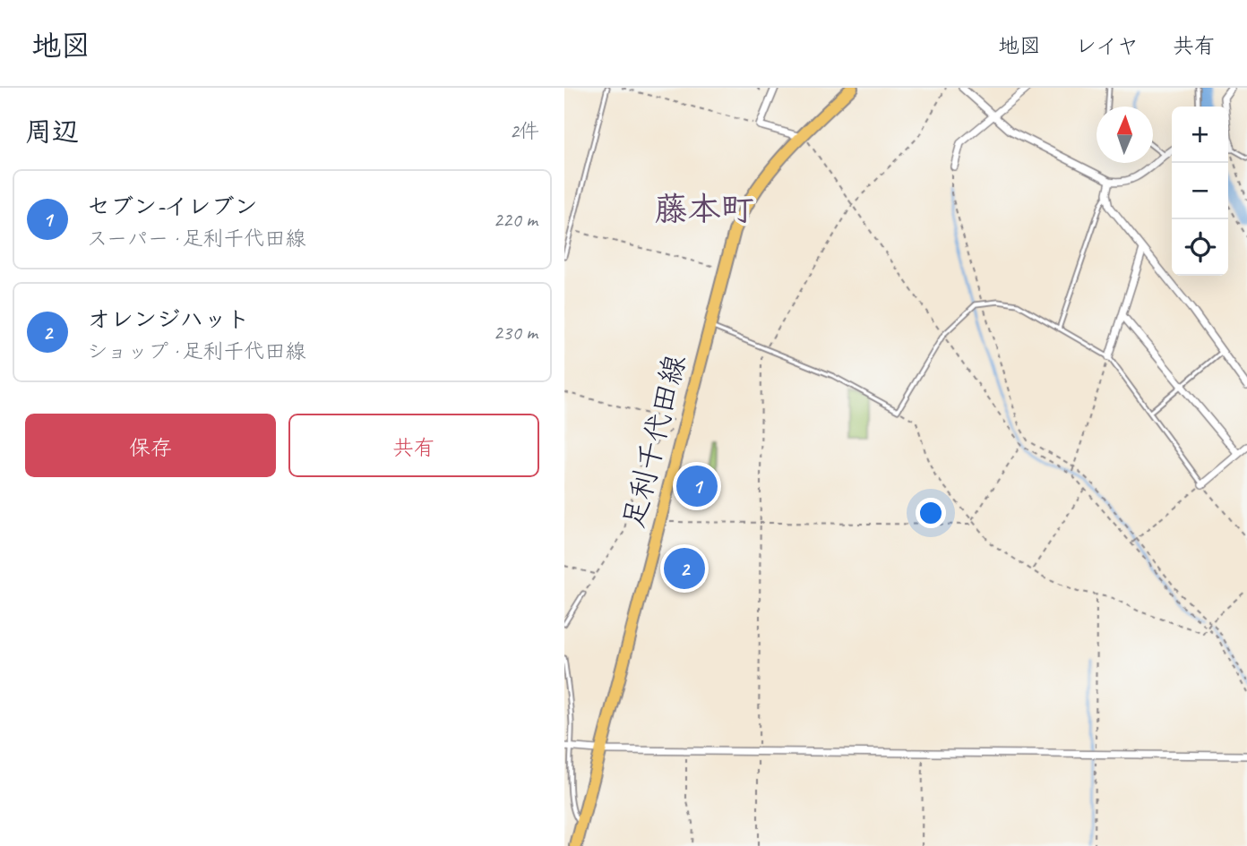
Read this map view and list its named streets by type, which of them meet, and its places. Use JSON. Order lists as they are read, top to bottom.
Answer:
{
  "streets": {
    "main road": ["足利千代田線"]
  },
  "districts": ["藤本町"],
  "north": "top",
  "page": {
    "header": "地図",
    "nav": ["地図", "レイヤ", "共有"],
    "heading": ["周辺", "2件"],
    "map_buttons": ["+", "−"],
    "list": [
      {
        "mark": "1",
        "name": "セブン-イレブン",
        "note": "スーパー · 足利千代田線",
        "value": "220 m"
      },
      {
        "mark": "2",
        "name": "オレンジハット",
        "note": "ショップ · 足利千代田線",
        "value": "230 m"
      }
    ],
    "buttons": ["保存", "共有"],
    "pins": ["1", "2"]
  }
}
